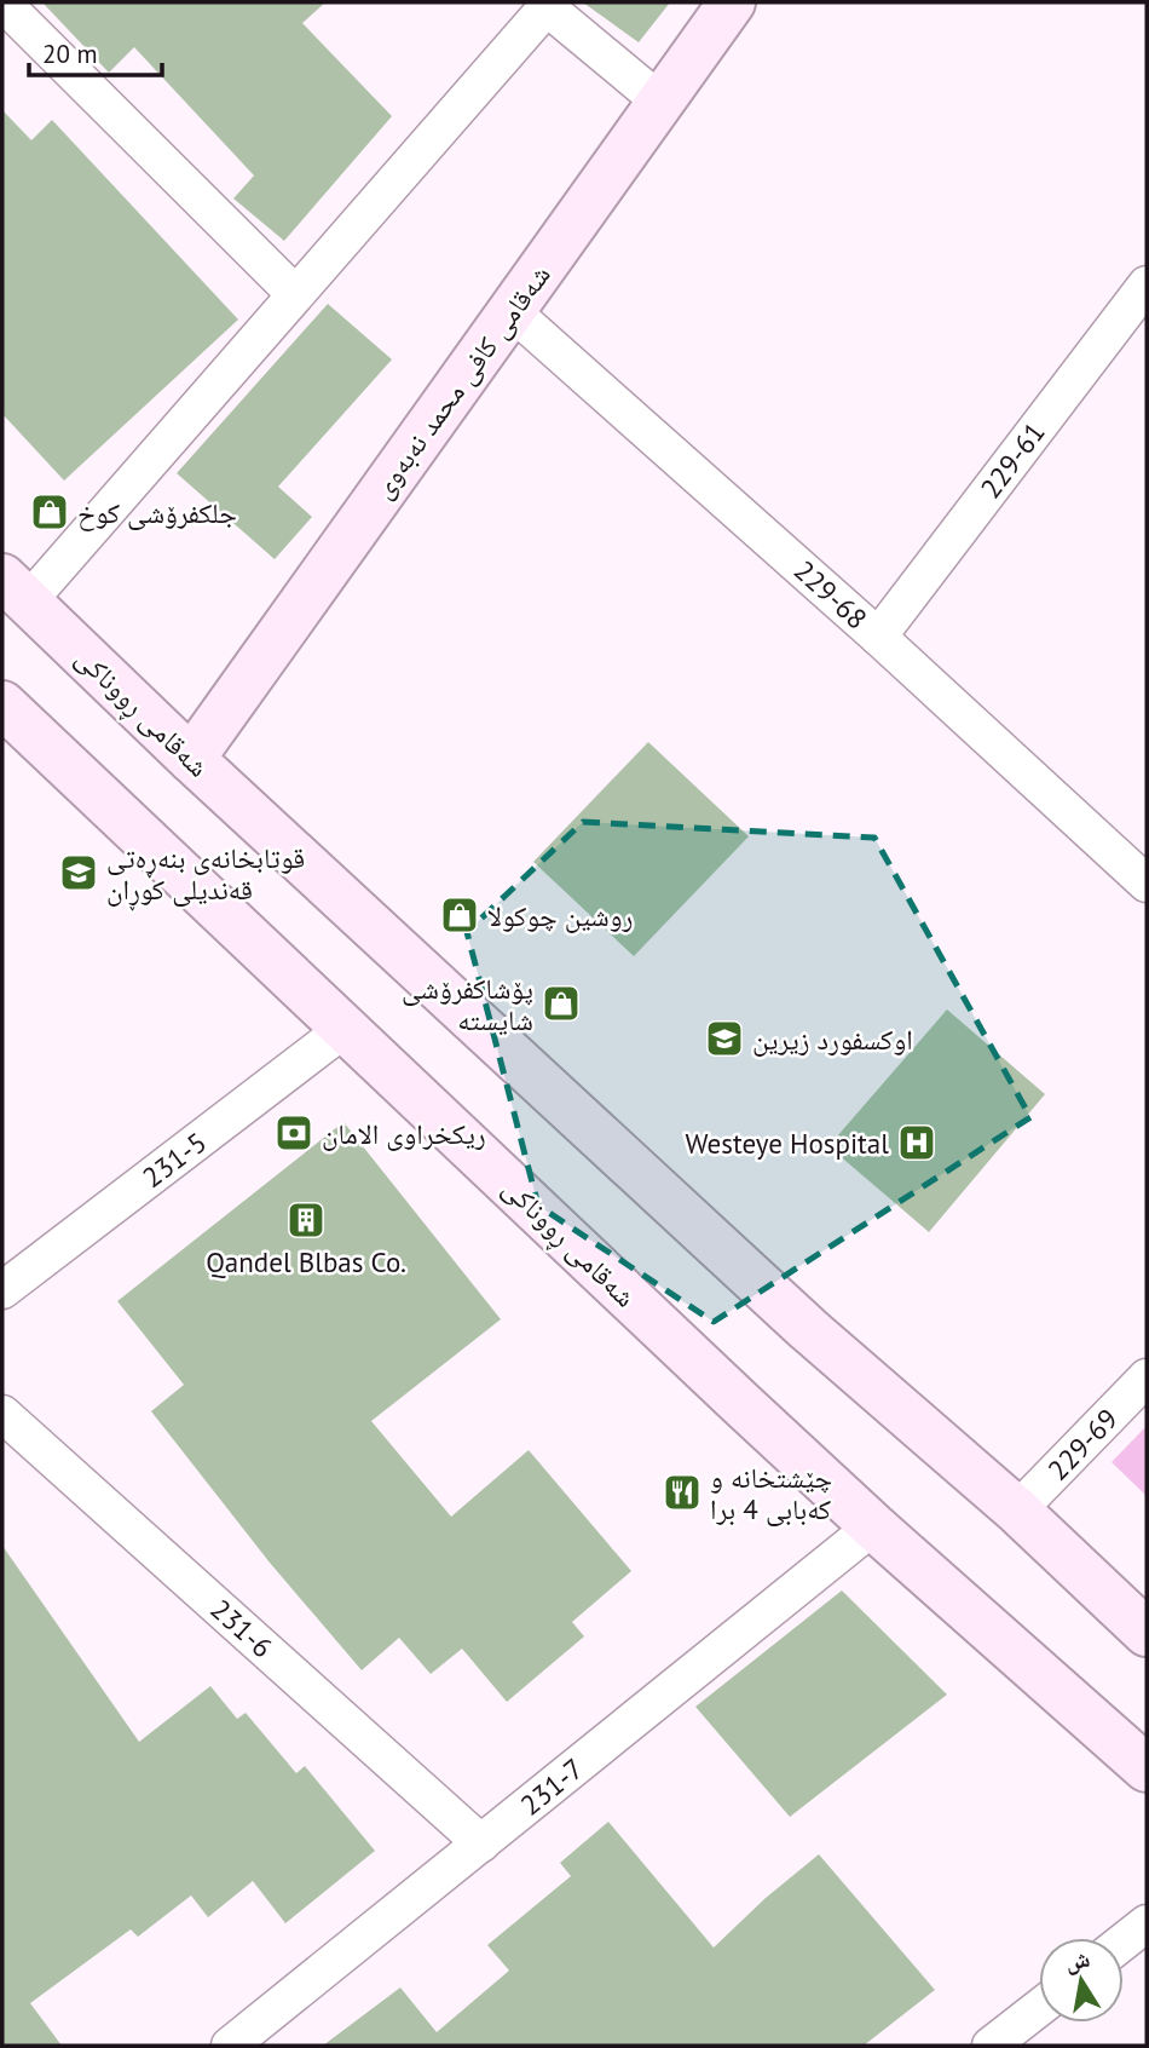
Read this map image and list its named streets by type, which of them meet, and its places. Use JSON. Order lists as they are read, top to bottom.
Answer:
{
  "streets": {
    "main road": ["شەقامی کافی محمد نەبەوی", "شەقامی ڕووناکی"],
    "street": [
      "229-61",
      "229-68",
      "231-5",
      "229-69",
      "231-6",
      "231-7"
    ]
  },
  "crossings": [
    ["شەقامی کافی محمد نەبەوی", "229-68"],
    ["شەقامی کافی محمد نەبەوی", "شەقامی ڕووناکی"],
    ["229-61", "229-68"],
    ["شەقامی ڕووناکی", "231-5"],
    ["شەقامی ڕووناکی", "229-69"],
    ["شەقامی ڕووناکی", "231-7"],
    ["231-6", "231-7"]
  ],
  "places": {
    "shop": ["جلکفرۆشی کوخ", "روشين چوكولا", "پۆشاکفرۆشی شایستە"],
    "school or university": ["قوتابخانەی بنەڕەتی قەندیلی کوڕان", "اوكسفورد زيرين"],
    "bank": ["ريكخراوى الامان"],
    "hospital": ["Westeye Hospital"],
    "building": ["Qandel Blbas Co."],
    "restaurant": ["چێشتخانە و کەبابی 4 برا"]
  },
  "scale_bar": "20 m",
  "north": "top"
}
